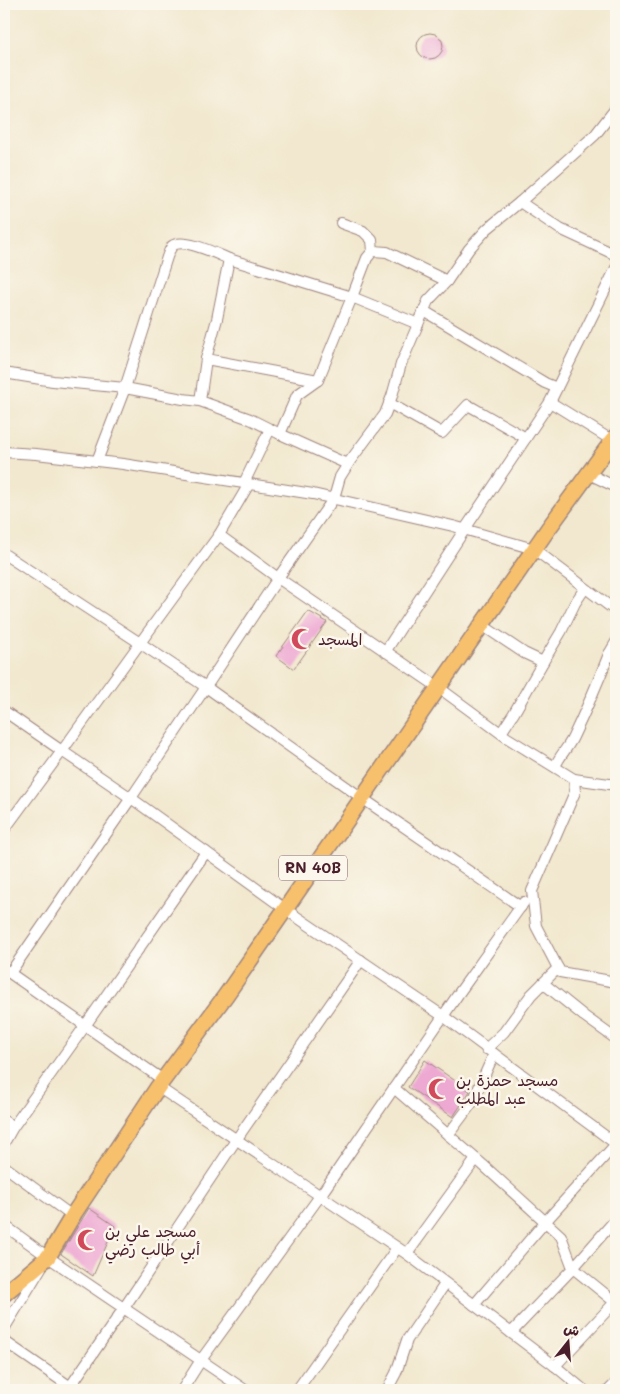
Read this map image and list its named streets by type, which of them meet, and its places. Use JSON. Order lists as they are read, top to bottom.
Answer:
{
  "streets": {
    "main road": ["RN 40B"]
  },
  "places": {
    "mosque": ["المسجد", "مسجد حمزة بن عبد المطلب", "مسجد علي بن أبي طالب رضي"]
  },
  "north": "top"
}
